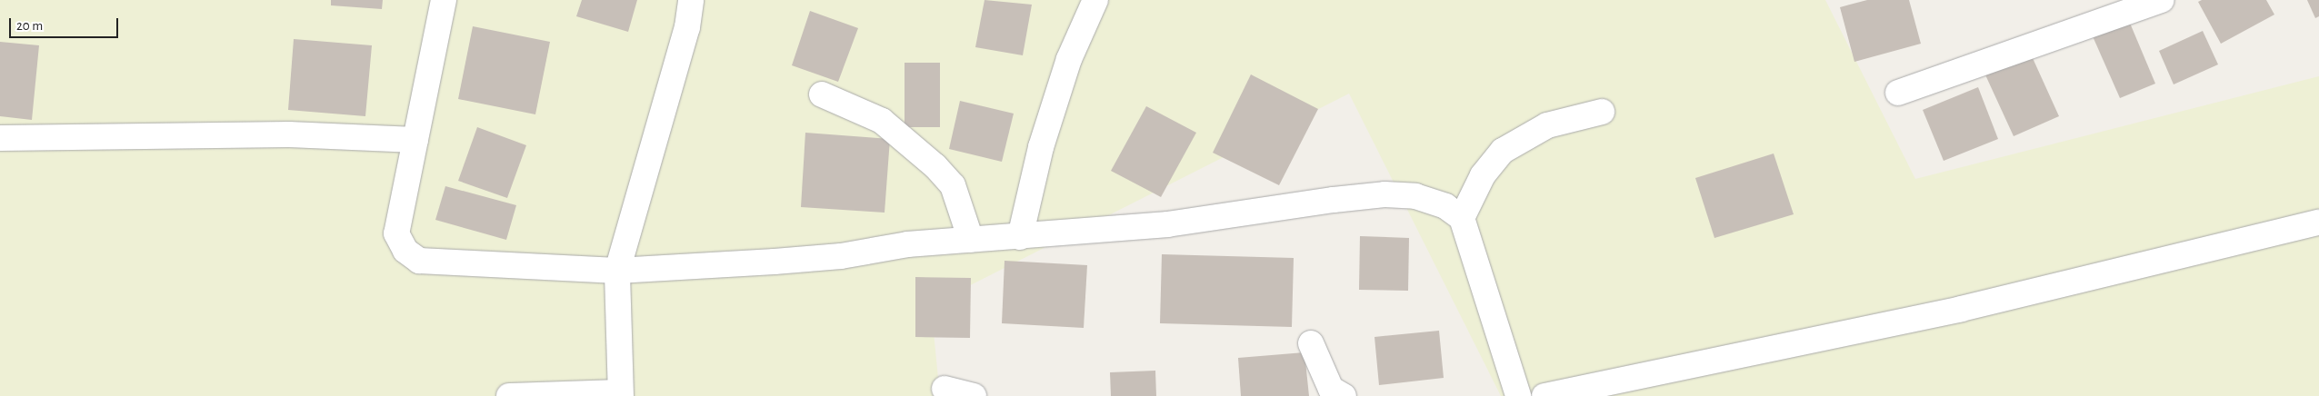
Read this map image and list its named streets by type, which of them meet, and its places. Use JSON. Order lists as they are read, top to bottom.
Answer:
{
  "scale_bar": "20 m"
}
